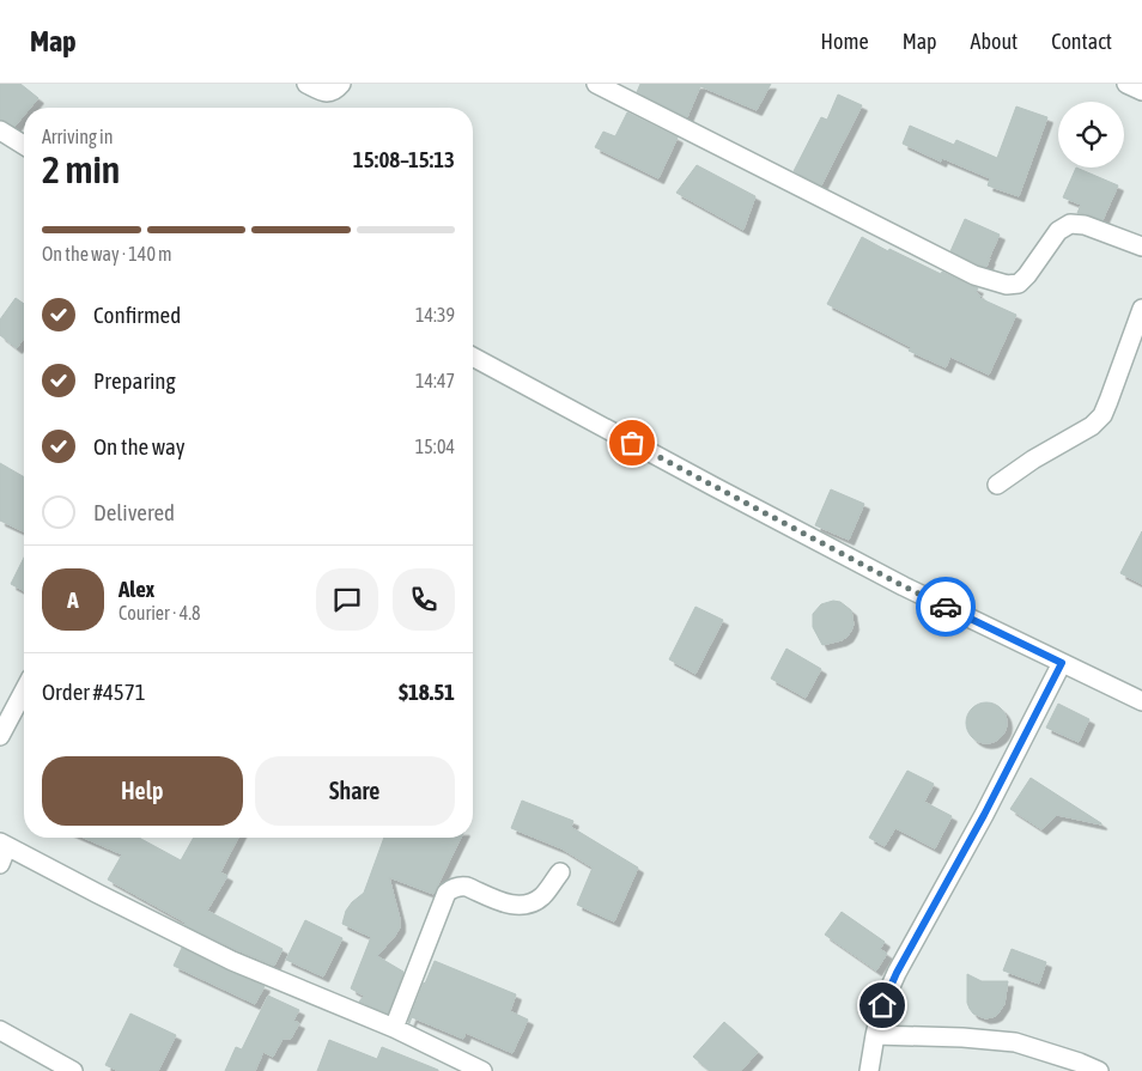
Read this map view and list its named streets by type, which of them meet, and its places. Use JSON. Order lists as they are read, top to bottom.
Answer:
{
  "page": {
    "header": "Map",
    "nav": [
      "Home",
      "Map",
      "About",
      "Contact"
    ],
    "heading": ["2 min", "Arriving in", "15:08–15:13"],
    "panel": [
      "Alex",
      "Courier · 4.8",
      "Order #4571",
      "$18.51"
    ],
    "bar": "On the way · 140 m",
    "list": [
      ["Confirmed", "14:39"],
      ["Preparing", "14:47"],
      ["On the way", "15:04"],
      "Delivered"
    ],
    "round": "A",
    "buttons": ["Help", "Share"]
  }
}
